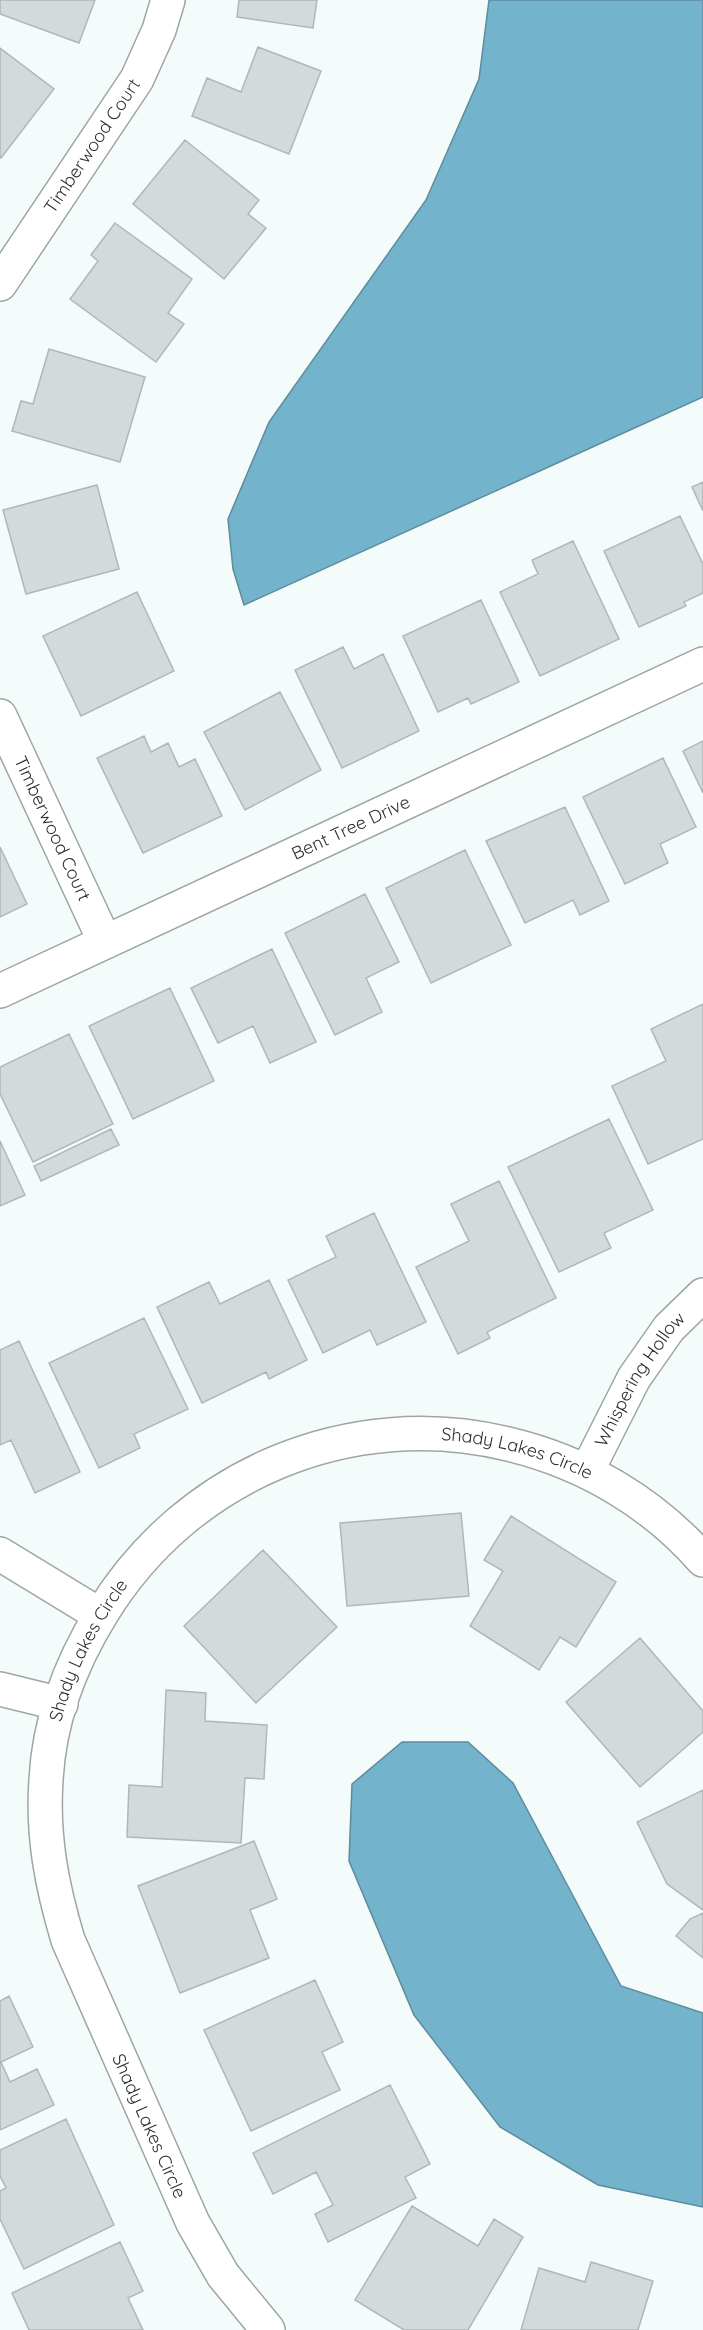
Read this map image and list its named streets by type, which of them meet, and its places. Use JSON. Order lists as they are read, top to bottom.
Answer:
{
  "streets": {
    "street": [
      "Timberwood Court",
      "Bent Tree Drive",
      "Whispering Hollow",
      "Shady Lakes Circle"
    ]
  },
  "crossings": [
    ["Timberwood Court", "Bent Tree Drive"],
    ["Whispering Hollow", "Shady Lakes Circle"]
  ]
}
